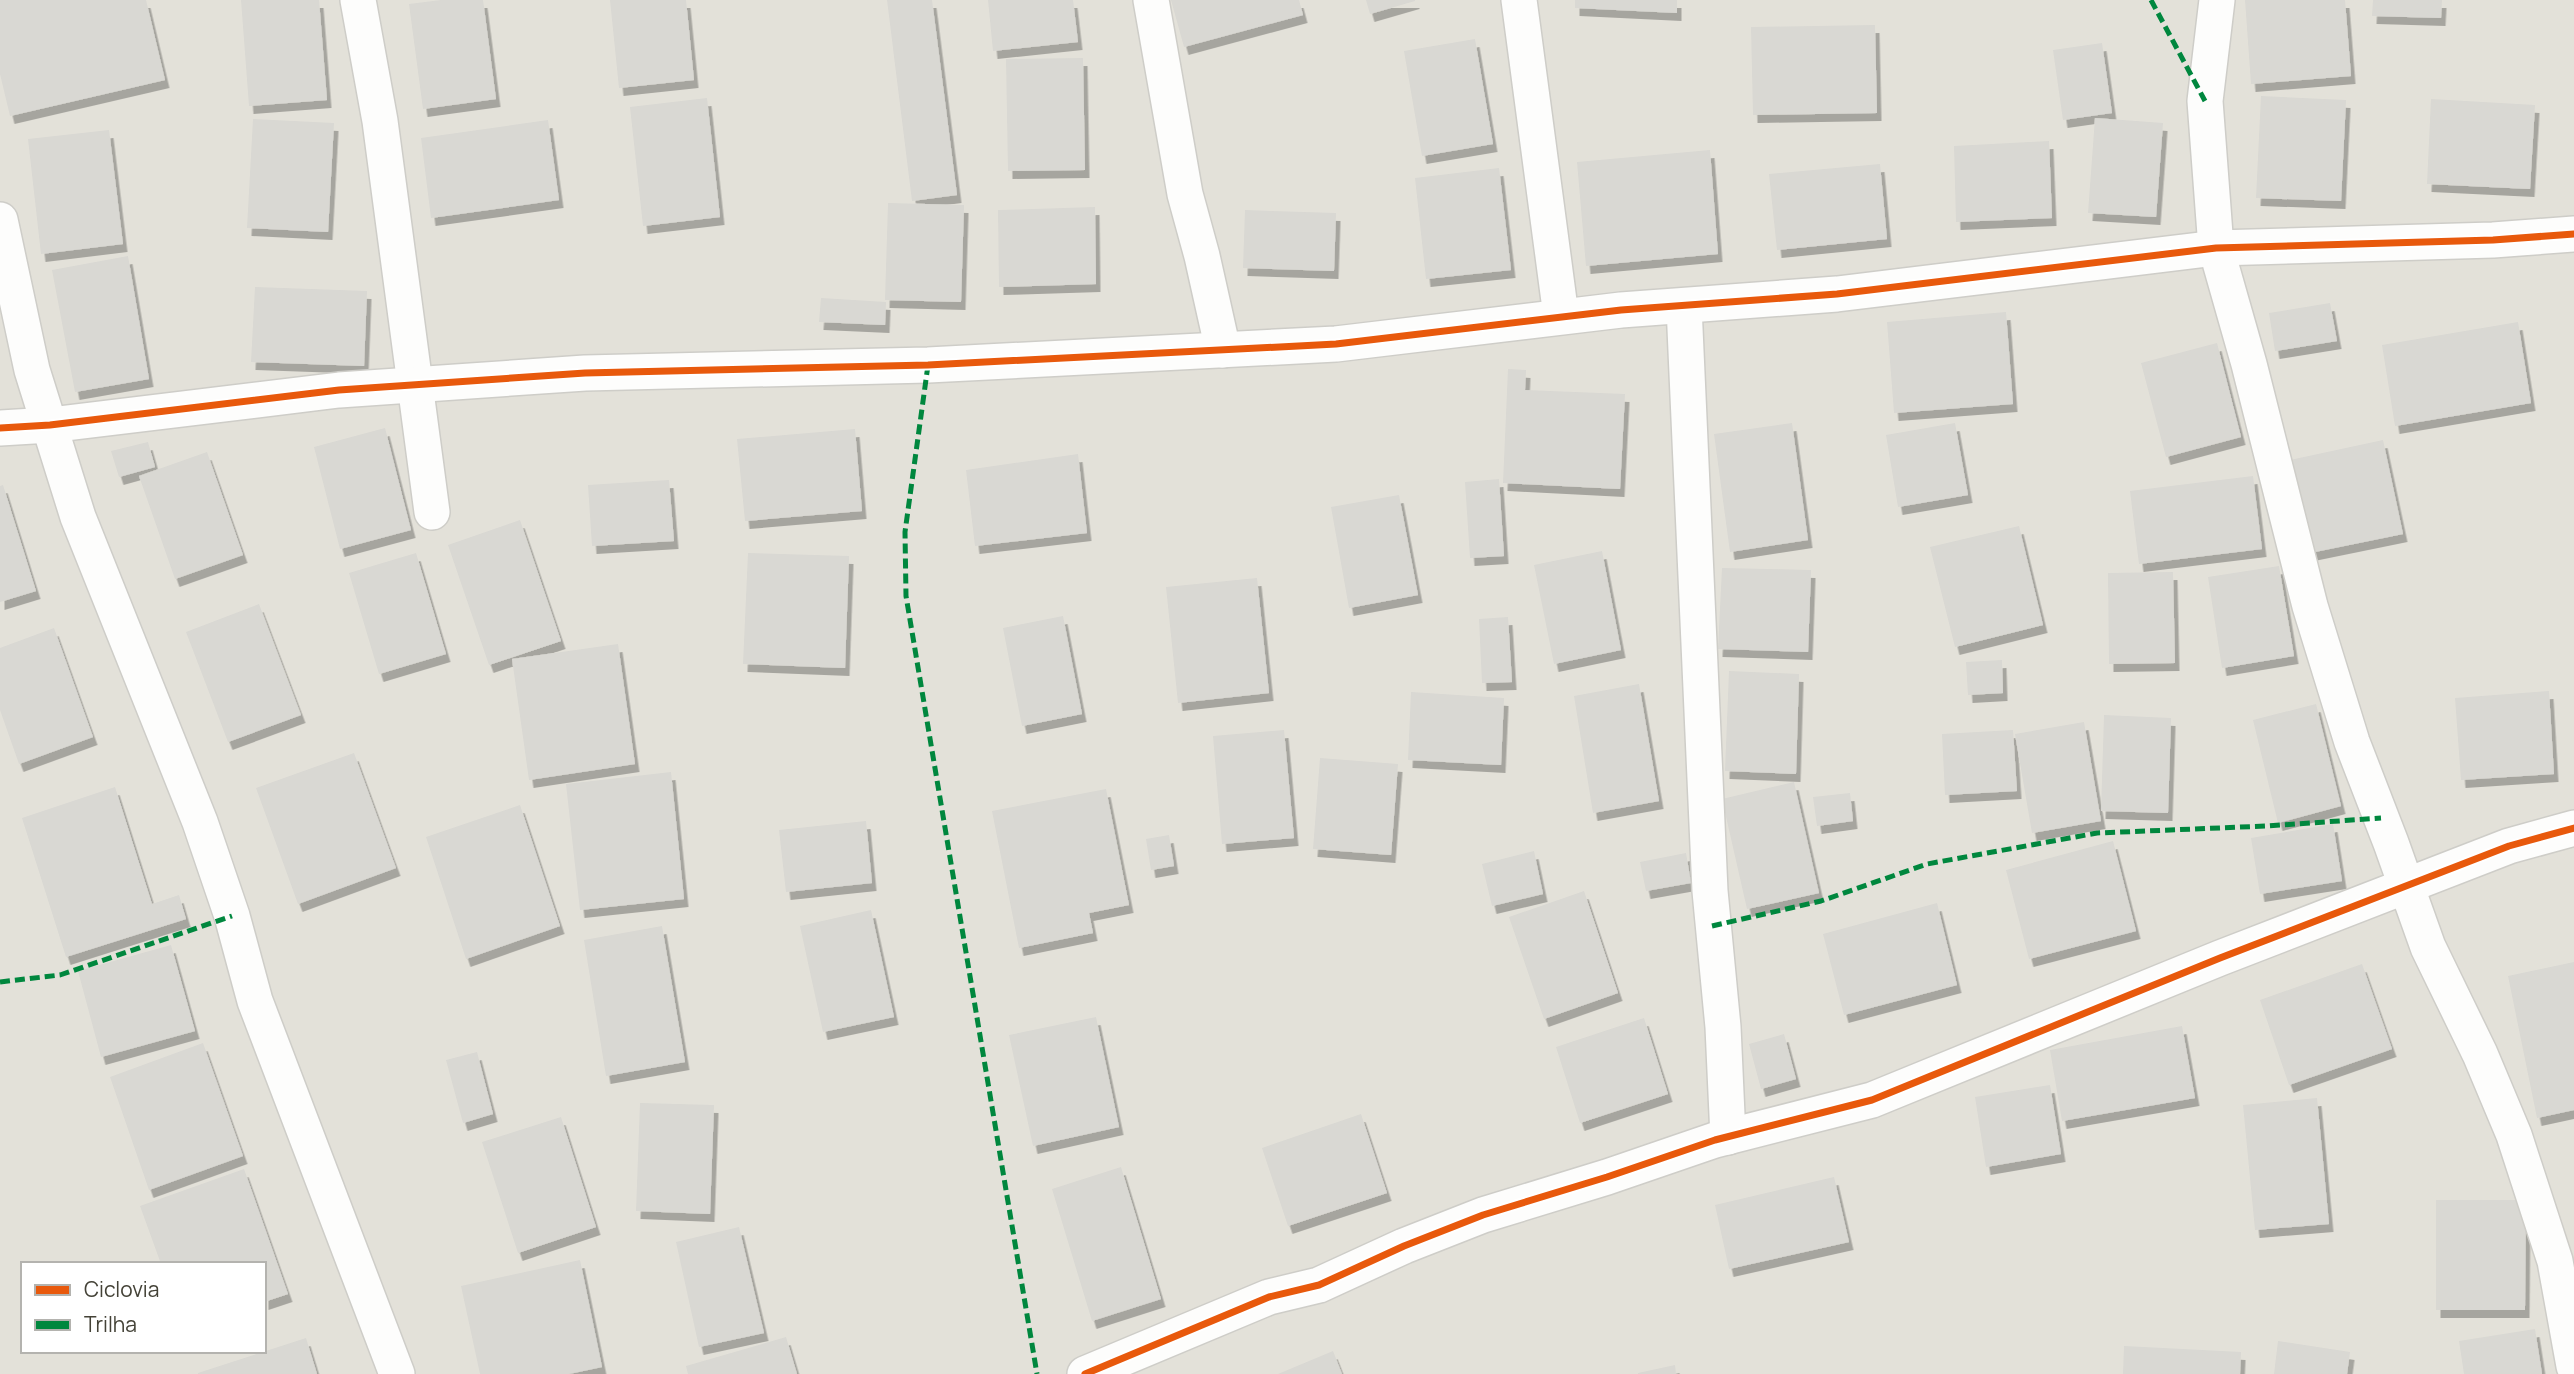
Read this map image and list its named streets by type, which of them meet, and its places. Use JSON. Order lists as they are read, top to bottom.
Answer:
{
  "legend": ["Ciclovia", "Trilha"]
}
